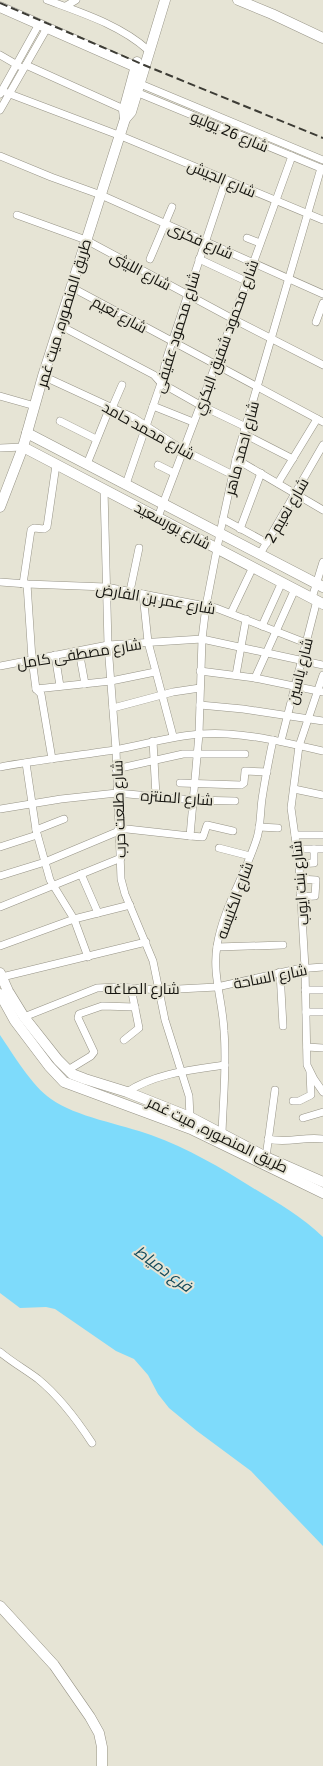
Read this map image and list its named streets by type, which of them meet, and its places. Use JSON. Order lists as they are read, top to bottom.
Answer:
{
  "streets": {
    "main road": ["طريق المنصوره, ميت غمر", "شارع بورسعيد"],
    "street": [
      "شارع 26 يوليو",
      "شارع الجيش",
      "شارع فكرى",
      "شارع الليثى",
      "شارع نعيم",
      "شارع محمود عفيفى",
      "شارع محمود شفيق البكري",
      "شارع محمد حامد",
      "شارع احمد ماهر",
      "شارع نعيم 2",
      "شارع عمر بن الفارض",
      "شارع مصطفى كامل",
      "شارع ياسين",
      "شارع المنتزه",
      "شارع طلعت حرب",
      "شارع بنت ايوب",
      "شارع الكنيسه",
      "شارع الساحة",
      "شارع الصاغه"
    ]
  },
  "crossings": [
    ["شارع 26 يوليو", "طريق المنصوره, ميت غمر"],
    ["شارع 26 يوليو", "شارع محمود شفيق البكري"],
    ["شارع 26 يوليو", "شارع احمد ماهر"],
    ["شارع الجيش", "طريق المنصوره, ميت غمر"],
    ["شارع الجيش", "شارع محمود عفيفى"],
    ["شارع الجيش", "شارع محمود شفيق البكري"],
    ["شارع الجيش", "شارع احمد ماهر"],
    ["شارع فكرى", "طريق المنصوره, ميت غمر"],
    ["شارع فكرى", "شارع محمود عفيفى"],
    ["شارع فكرى", "شارع محمود شفيق البكري"],
    ["شارع فكرى", "شارع احمد ماهر"],
    ["شارع الليثى", "طريق المنصوره, ميت غمر"],
    ["شارع الليثى", "شارع محمود عفيفى"],
    ["شارع الليثى", "شارع محمود شفيق البكري"],
    ["شارع الليثى", "شارع احمد ماهر"],
    ["طريق المنصوره, ميت غمر", "شارع نعيم"],
    ["طريق المنصوره, ميت غمر", "شارع محمد حامد"],
    ["طريق المنصوره, ميت غمر", "شارع بورسعيد"],
    ["طريق المنصوره, ميت غمر", "شارع طلعت حرب"],
    ["طريق المنصوره, ميت غمر", "شارع الكنيسه"],
    ["طريق المنصوره, ميت غمر", "شارع الصاغه"],
    ["شارع نعيم", "شارع محمود عفيفى"],
    ["شارع نعيم", "شارع محمود شفيق البكري"],
    ["شارع نعيم", "شارع احمد ماهر"],
    ["شارع محمود عفيفى", "شارع محمد حامد"],
    ["شارع محمود عفيفى", "شارع بورسعيد"],
    ["شارع محمود شفيق البكري", "شارع محمد حامد"],
    ["شارع محمود شفيق البكري", "شارع بورسعيد"],
    ["شارع محمد حامد", "شارع احمد ماهر"],
    ["شارع احمد ماهر", "شارع بورسعيد"],
    ["شارع احمد ماهر", "شارع عمر بن الفارض"],
    ["شارع احمد ماهر", "شارع مصطفى كامل"],
    ["شارع احمد ماهر", "شارع المنتزه"],
    ["شارع نعيم 2", "شارع بورسعيد"],
    ["شارع بورسعيد", "شارع ياسين"],
    ["شارع بورسعيد", "شارع طلعت حرب"],
    ["شارع عمر بن الفارض", "شارع ياسين"],
    ["شارع عمر بن الفارض", "شارع طلعت حرب"],
    ["شارع مصطفى كامل", "شارع ياسين"],
    ["شارع مصطفى كامل", "شارع طلعت حرب"],
    ["شارع ياسين", "شارع الكنيسه"],
    ["شارع المنتزه", "شارع طلعت حرب"],
    ["شارع طلعت حرب", "شارع الصاغه"],
    ["شارع بنت ايوب", "شارع الساحة"],
    ["شارع الكنيسه", "شارع الساحة"],
    ["شارع الكنيسه", "شارع الصاغه"],
    ["شارع الساحة", "شارع الصاغه"]
  ],
  "water": ["فرع دمياط"]
}
